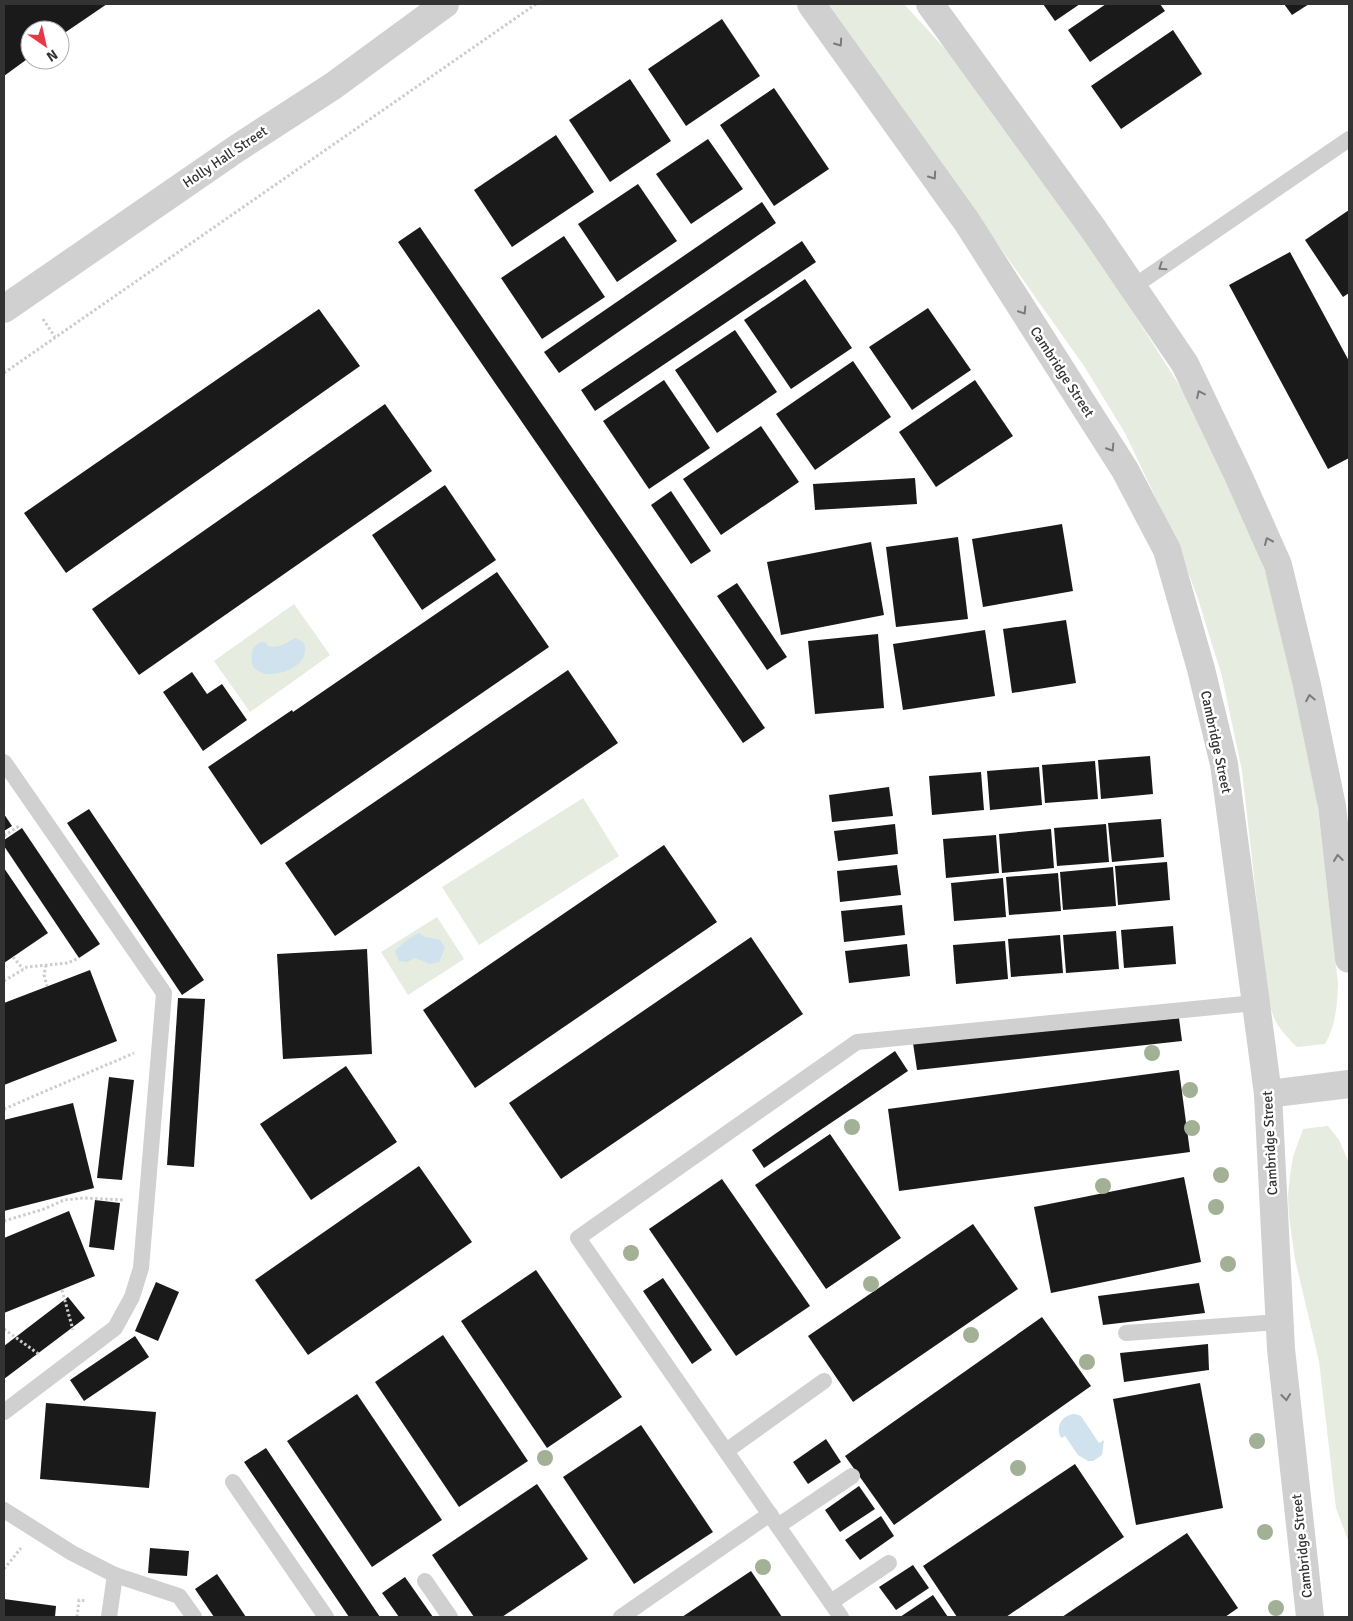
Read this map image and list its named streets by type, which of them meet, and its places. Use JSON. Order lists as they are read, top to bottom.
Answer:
{
  "streets": {
    "street": ["Holly Hall Street", "Cambridge Street"]
  },
  "north": "bottom right"
}
